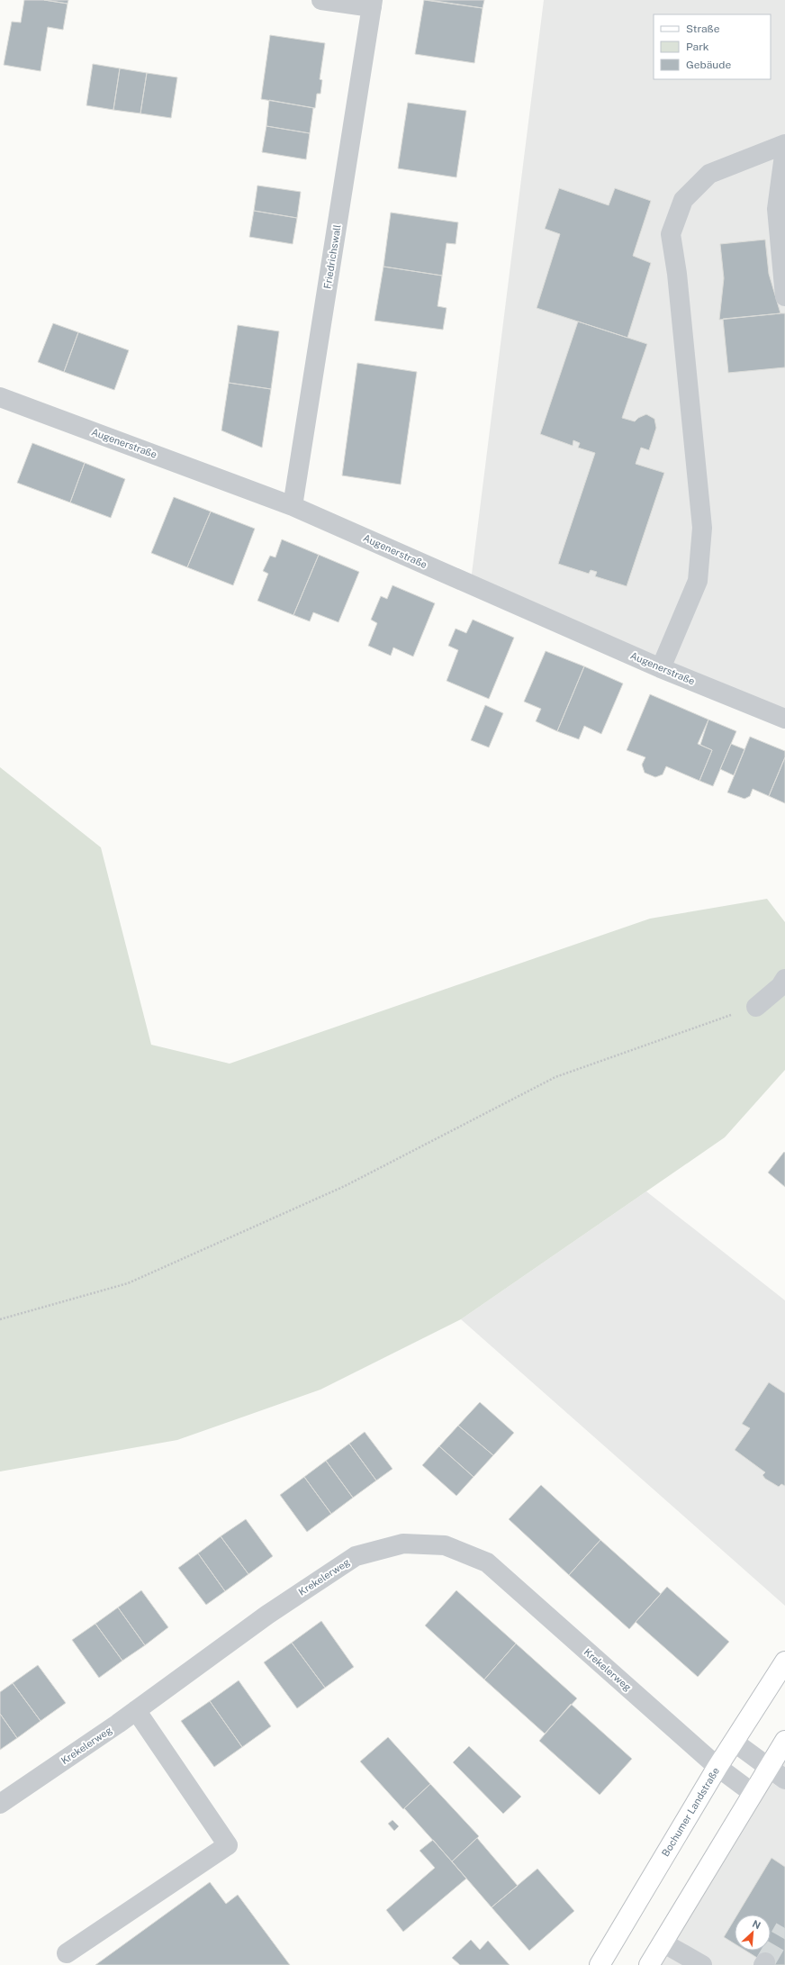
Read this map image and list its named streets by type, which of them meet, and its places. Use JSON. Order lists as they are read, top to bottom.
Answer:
{
  "streets": {
    "main road": ["Bochumer Landstraße"],
    "street": ["Friedrichswall", "Augenerstraße", "Krekelerweg"]
  },
  "crossings": [
    ["Friedrichswall", "Augenerstraße"],
    ["Krekelerweg", "Bochumer Landstraße"]
  ],
  "legend": ["Straße", "Park", "Gebäude"],
  "north": "top right"
}
